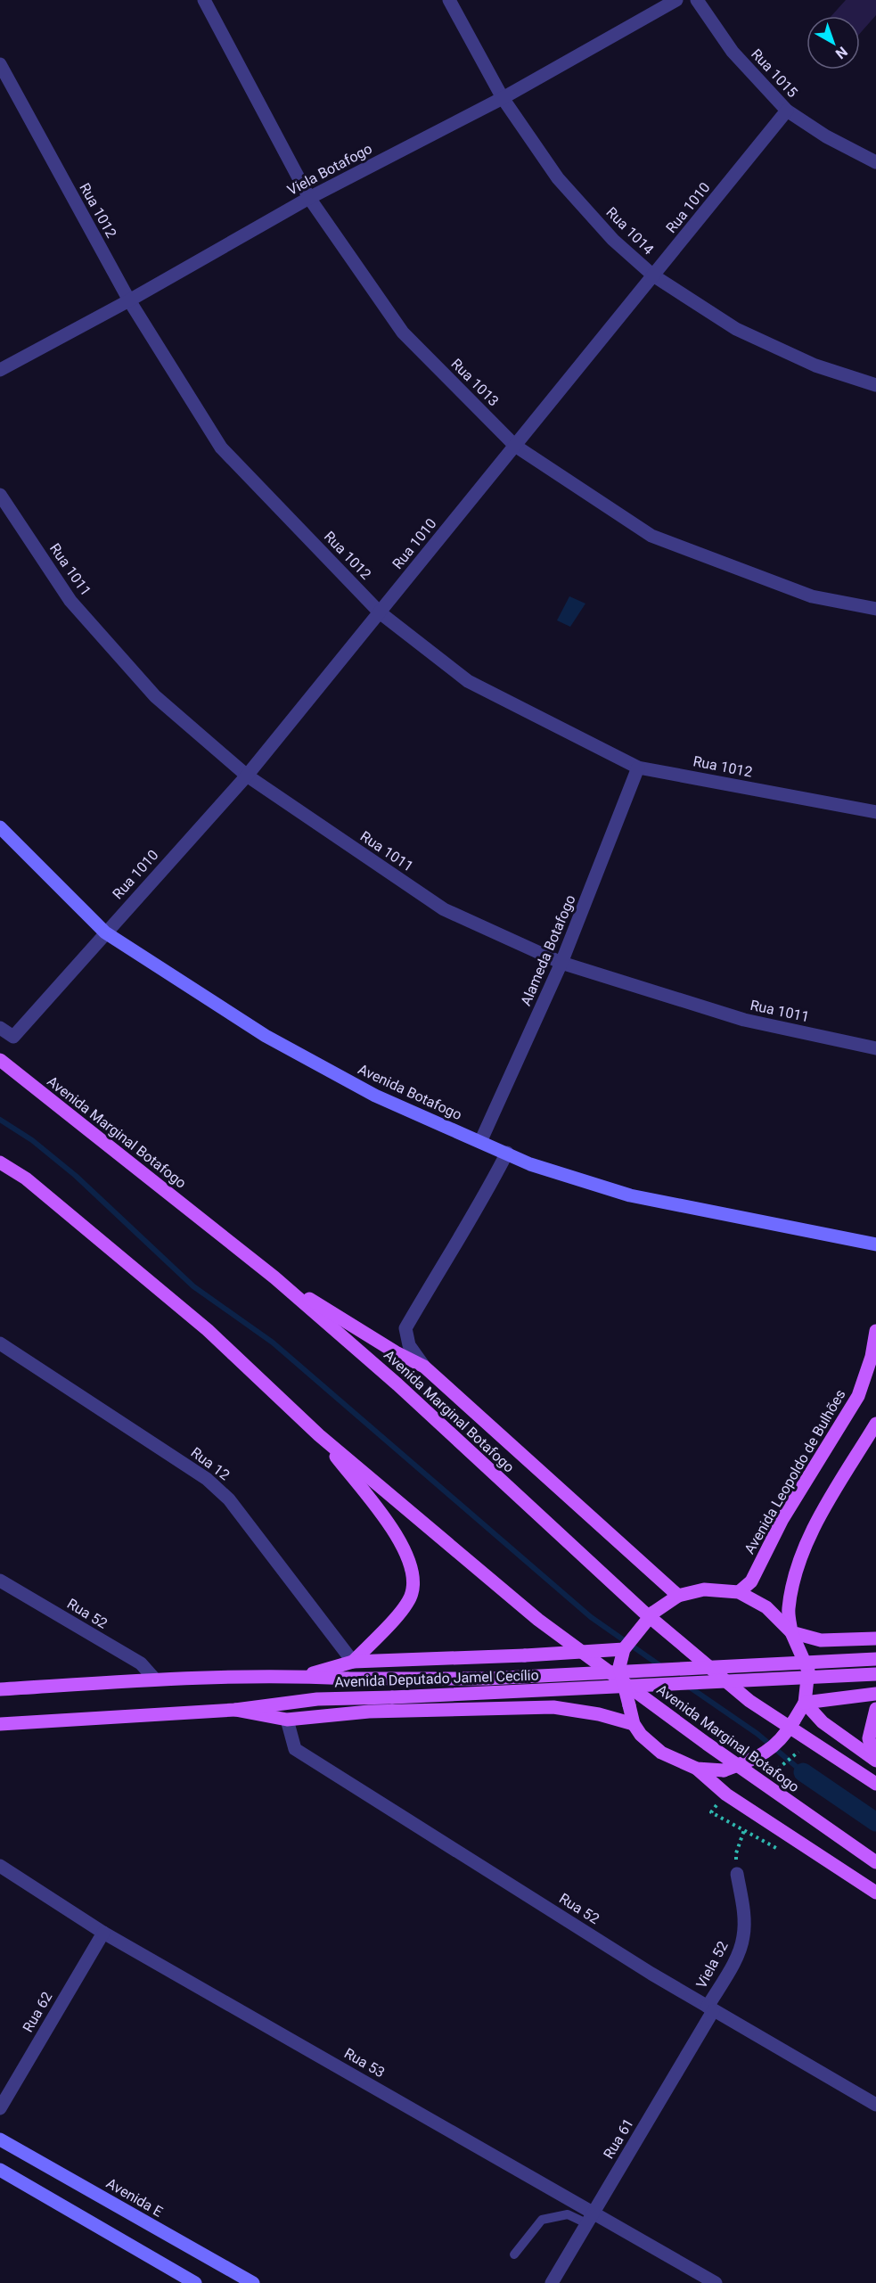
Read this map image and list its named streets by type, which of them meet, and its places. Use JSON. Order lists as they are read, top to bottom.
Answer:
{
  "streets": {
    "main road": ["Avenida Marginal Botafogo", "Avenida Leopoldo de Bulhões", "Avenida Deputado Jamel Cecílio"],
    "street": [
      "Rua 1015",
      "Viela Botafogo",
      "Rua 1010",
      "Rua 1012",
      "Rua 1014",
      "Rua 1013",
      "Rua 1011",
      "Alameda Botafogo",
      "Avenida Botafogo",
      "Rua 12",
      "Rua 52",
      "Viela 52",
      "Rua 62",
      "Rua 53",
      "Rua 61",
      "Avenida E"
    ]
  },
  "crossings": [
    ["Rua 1015", "Rua 1010"],
    ["Viela Botafogo", "Rua 1012"],
    ["Viela Botafogo", "Rua 1014"],
    ["Viela Botafogo", "Rua 1013"],
    ["Rua 1010", "Rua 1012"],
    ["Rua 1010", "Rua 1014"],
    ["Rua 1010", "Rua 1013"],
    ["Rua 1010", "Rua 1011"],
    ["Rua 1010", "Avenida Botafogo"],
    ["Rua 1012", "Alameda Botafogo"],
    ["Rua 1011", "Alameda Botafogo"],
    ["Alameda Botafogo", "Avenida Botafogo"],
    ["Rua 52", "Avenida Deputado Jamel Cecílio"],
    ["Rua 52", "Viela 52"],
    ["Rua 52", "Rua 61"],
    ["Viela 52", "Rua 61"],
    ["Rua 62", "Rua 53"],
    ["Rua 53", "Rua 61"]
  ],
  "north": "bottom right"
}
